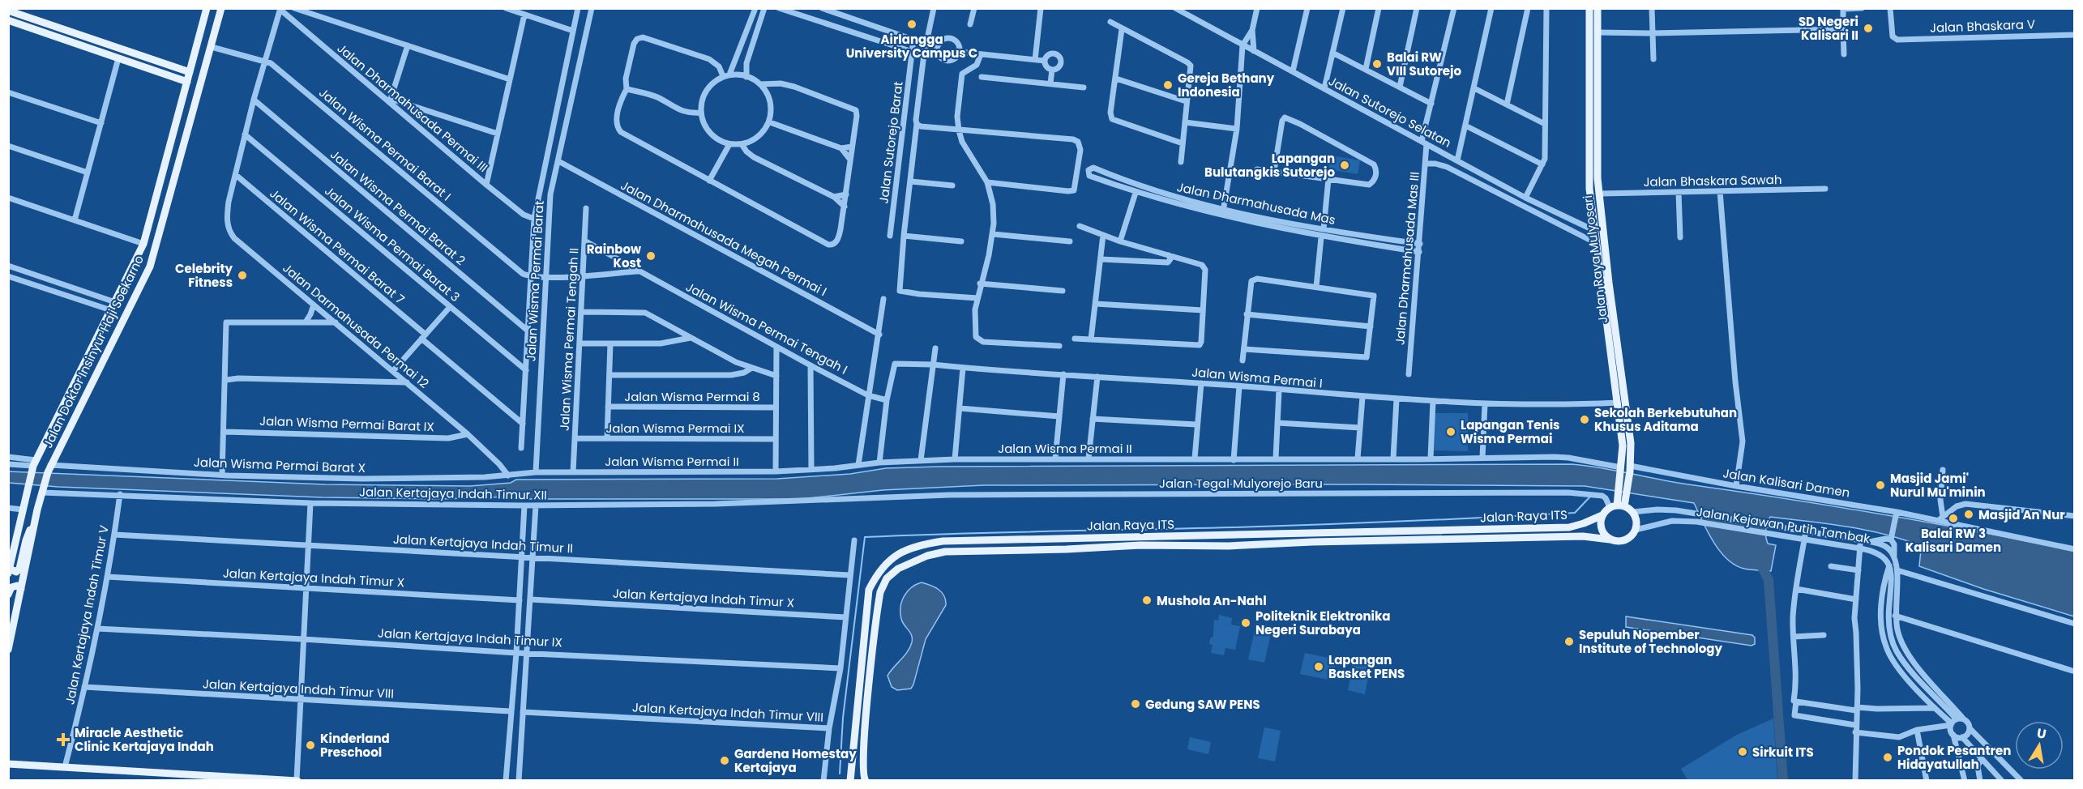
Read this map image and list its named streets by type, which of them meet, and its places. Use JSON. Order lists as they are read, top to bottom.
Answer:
{
  "streets": {
    "main road": ["Jalan Raya Mulyosari", "Jalan Doktor Insinyur Haji Soekarno", "Jalan Raya ITS"],
    "street": [
      "Jalan Bhaskara V",
      "Jalan Dharmahusada Permai III",
      "Jalan Sutorejo Selatan",
      "Jalan Sutorejo Barat",
      "Jalan Wisma Permai Barat I",
      "Jalan Bhaskara Sawah",
      "Jalan Dharmahusada Mas",
      "Jalan Wisma Permai Barat 2",
      "Jalan Dharmahusada Megah Permai I",
      "Jalan Wisma Permai Barat 3",
      "Jalan Wisma Permai Barat 7",
      "Jalan Dharmahusada Mas III",
      "Jalan Wisma Permai Barat",
      "Jalan Darmahusada Permai 12",
      "Jalan Wisma Permai Tengah I",
      "Jalan Wisma Permai Tengah II",
      "Jalan Wisma Permai I",
      "Jalan Wisma Permai 8",
      "Jalan Wisma Permai Barat IX",
      "Jalan Wisma Permai IX",
      "Jalan Wisma Permai II",
      "Jalan Wisma Permai Barat X",
      "Jalan Tegal Mulyorejo Baru",
      "Jalan Kalisari Damen",
      "Jalan Kertajaya Indah Timur XII",
      "Jalan Kejawan Putih Tambak",
      "Jalan Kertajaya Indah Timur II",
      "Jalan Kertajaya Indah Timur X",
      "Jalan Kertajaya Indah Timur V",
      "Jalan Kertajaya Indah Timur IX",
      "Jalan Kertajaya Indah Timur VIII"
    ]
  },
  "crossings": [
    ["Jalan Sutorejo Selatan", "Jalan Dharmahusada Mas III"],
    ["Jalan Sutorejo Selatan", "Jalan Raya Mulyosari"],
    ["Jalan Wisma Permai Barat I", "Jalan Doktor Insinyur Haji Soekarno"],
    ["Jalan Bhaskara Sawah", "Jalan Raya Mulyosari"],
    ["Jalan Dharmahusada Mas", "Jalan Dharmahusada Mas III"],
    ["Jalan Dharmahusada Megah Permai I", "Jalan Wisma Permai Barat"],
    ["Jalan Wisma Permai Barat 7", "Jalan Darmahusada Permai 12"],
    ["Jalan Raya Mulyosari", "Jalan Wisma Permai I"],
    ["Jalan Raya Mulyosari", "Jalan Wisma Permai II"],
    ["Jalan Raya Mulyosari", "Jalan Tegal Mulyorejo Baru"],
    ["Jalan Raya Mulyosari", "Jalan Kalisari Damen"],
    ["Jalan Raya Mulyosari", "Jalan Raya ITS"],
    ["Jalan Raya Mulyosari", "Jalan Kejawan Putih Tambak"],
    ["Jalan Wisma Permai Barat", "Jalan Wisma Permai II"],
    ["Jalan Darmahusada Permai 12", "Jalan Wisma Permai Barat IX"],
    ["Jalan Darmahusada Permai 12", "Jalan Wisma Permai II"],
    ["Jalan Darmahusada Permai 12", "Jalan Wisma Permai Barat X"],
    ["Jalan Wisma Permai Tengah I", "Jalan Wisma Permai Tengah II"],
    ["Jalan Wisma Permai Tengah I", "Jalan Wisma Permai I"],
    ["Jalan Wisma Permai Tengah II", "Jalan Wisma Permai IX"],
    ["Jalan Wisma Permai Tengah II", "Jalan Wisma Permai II"],
    ["Jalan Doktor Insinyur Haji Soekarno", "Jalan Wisma Permai Barat X"],
    ["Jalan Doktor Insinyur Haji Soekarno", "Jalan Kertajaya Indah Timur XII"],
    ["Jalan Wisma Permai II", "Jalan Wisma Permai Barat X"],
    ["Jalan Tegal Mulyorejo Baru", "Jalan Kertajaya Indah Timur XII"],
    ["Jalan Tegal Mulyorejo Baru", "Jalan Raya ITS"],
    ["Jalan Tegal Mulyorejo Baru", "Jalan Kejawan Putih Tambak"],
    ["Jalan Kertajaya Indah Timur XII", "Jalan Kertajaya Indah Timur V"],
    ["Jalan Raya ITS", "Jalan Kejawan Putih Tambak"],
    ["Jalan Kertajaya Indah Timur II", "Jalan Kertajaya Indah Timur V"],
    ["Jalan Kertajaya Indah Timur II", "Jalan Kertajaya Indah Timur VIII"],
    ["Jalan Kertajaya Indah Timur X", "Jalan Kertajaya Indah Timur V"],
    ["Jalan Kertajaya Indah Timur X", "Jalan Kertajaya Indah Timur VIII"],
    ["Jalan Kertajaya Indah Timur V", "Jalan Kertajaya Indah Timur IX"],
    ["Jalan Kertajaya Indah Timur V", "Jalan Kertajaya Indah Timur VIII"],
    ["Jalan Kertajaya Indah Timur IX", "Jalan Kertajaya Indah Timur VIII"]
  ],
  "places": {
    "other": [
      "Airlangga University Campus C",
      "SD Negeri Kalisari II",
      "Balai RW VIII Sutorejo",
      "Gereja Bethany Indonesia",
      "Lapangan Bulutangkis Sutorejo",
      "Rainbow Kost",
      "Celebrity Fitness",
      "Sekolah Berkebutuhan Khusus Aditama",
      "Lapangan Tenis Wisma Permai",
      "Masjid Jami' Nurul Mu'minin",
      "Masjid An Nur",
      "Balai RW 3 Kalisari Damen",
      "Mushola An-Nahl",
      "Politeknik Elektronika Negeri Surabaya",
      "Sepuluh Nopember Institute of Technology",
      "Lapangan Basket PENS",
      "Gedung SAW PENS",
      "Kinderland Preschool",
      "Sirkuit ITS",
      "Pondok Pesantren Hidayatullah",
      "Gardena Homestay Kertajaya"
    ],
    "health": ["Miracle Aesthetic Clinic Kertajaya Indah"]
  },
  "north": "top"
}
